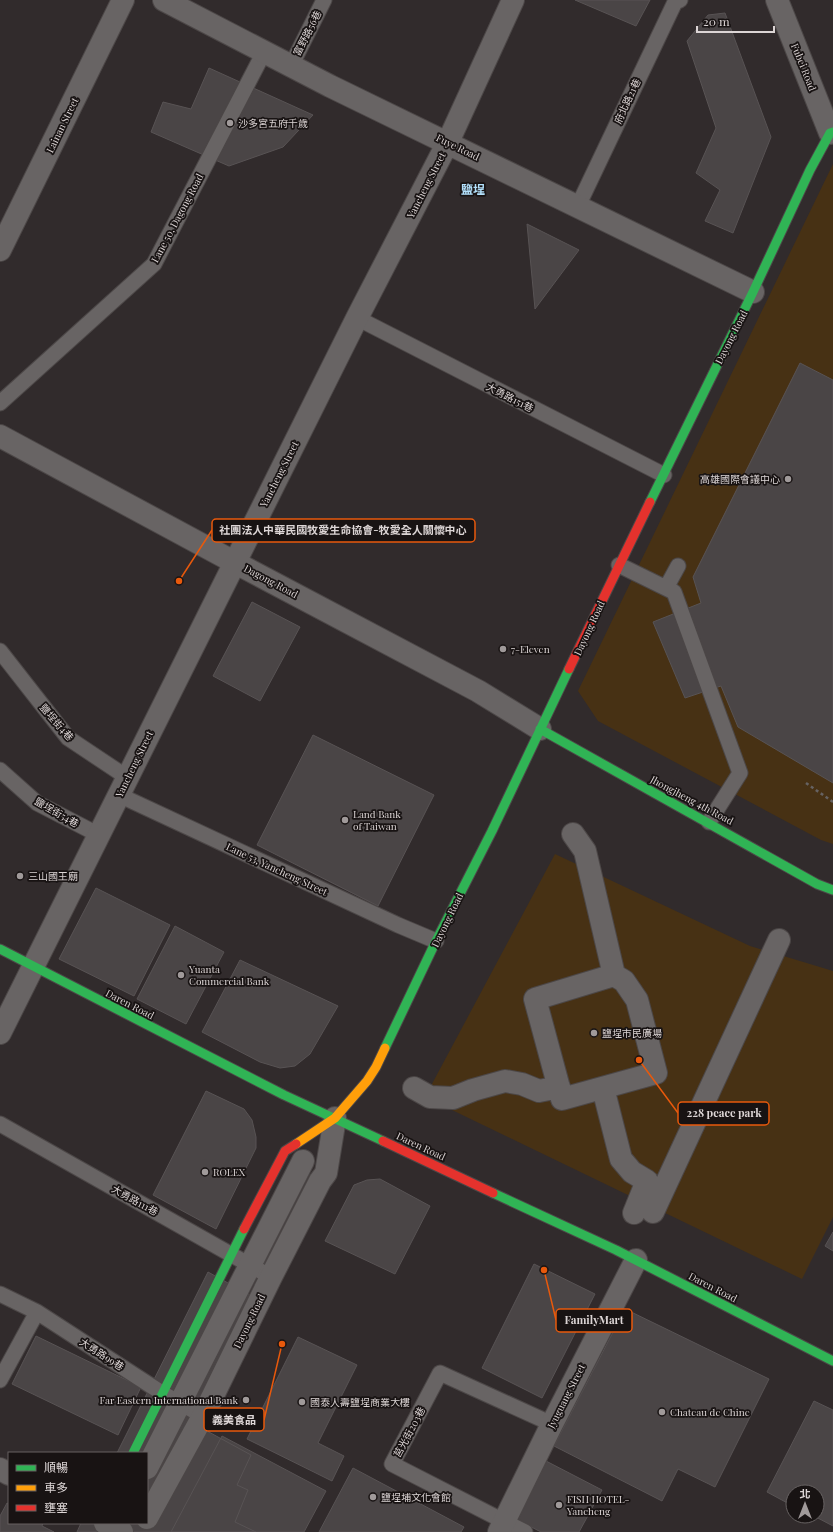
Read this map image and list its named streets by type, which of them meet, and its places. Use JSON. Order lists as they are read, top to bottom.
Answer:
{
  "streets": {
    "street": [
      "Fubei Road",
      "Lainan Street",
      "Fuye Road",
      "Yancheng Street",
      "Dayong Road",
      "Dagong Road",
      "Jhongjheng 4th Road",
      "Daren Road",
      "Jyuguang Street"
    ],
    "lane": [
      "富野路56巷",
      "府北路21巷",
      "Lane 50, Dagong Road",
      "大勇路151巷",
      "鹽埕街4巷",
      "鹽埕街54巷",
      "Lane 53, Yancheng Street",
      "大勇路111巷",
      "大勇路99巷",
      "莒光街203巷"
    ]
  },
  "crossings": [
    ["富野路56巷", "Fuye Road"],
    ["Fubei Road", "Dayong Road"],
    ["府北路21巷", "Fuye Road"],
    ["Fuye Road", "Yancheng Street"],
    ["Fuye Road", "Lane 50, Dagong Road"],
    ["Fuye Road", "Dayong Road"],
    ["Yancheng Street", "大勇路151巷"],
    ["Yancheng Street", "Dagong Road"],
    ["Yancheng Street", "鹽埕街4巷"],
    ["Yancheng Street", "鹽埕街54巷"],
    ["Yancheng Street", "Lane 53, Yancheng Street"],
    ["Yancheng Street", "Daren Road"],
    ["Dayong Road", "大勇路151巷"],
    ["Dayong Road", "Dagong Road"],
    ["Dayong Road", "Jhongjheng 4th Road"],
    ["Dayong Road", "Lane 53, Yancheng Street"],
    ["Dayong Road", "Daren Road"],
    ["Dayong Road", "大勇路111巷"],
    ["Dayong Road", "大勇路99巷"],
    ["Dagong Road", "Jhongjheng 4th Road"],
    ["鹽埕街4巷", "Lane 53, Yancheng Street"],
    ["Daren Road", "Jyuguang Street"],
    ["Jyuguang Street", "莒光街203巷"]
  ],
  "districts": ["鹽埕"],
  "places": [
    "沙多宮五府千歲",
    "高雄國際會議中心",
    "社團法人中華民國牧愛生命協會-牧愛全人關懷中心",
    "7-Eleven",
    "Land Bank of Taiwan",
    "三山國王廟",
    "Yuanta Commercial Bank",
    "鹽埕市民廣場",
    "228 peace park",
    "ROLEX",
    "FamilyMart",
    "義美食品",
    "Far Eastern International Bank",
    "國泰人壽鹽埕商業大樓",
    "Chateau de Chine",
    "鹽埕埔文化會館",
    "FISH HOTEL- Yancheng"
  ],
  "legend": ["順暢", "車多", "壅塞"],
  "scale_bar": "20 m",
  "north": "top"
}
